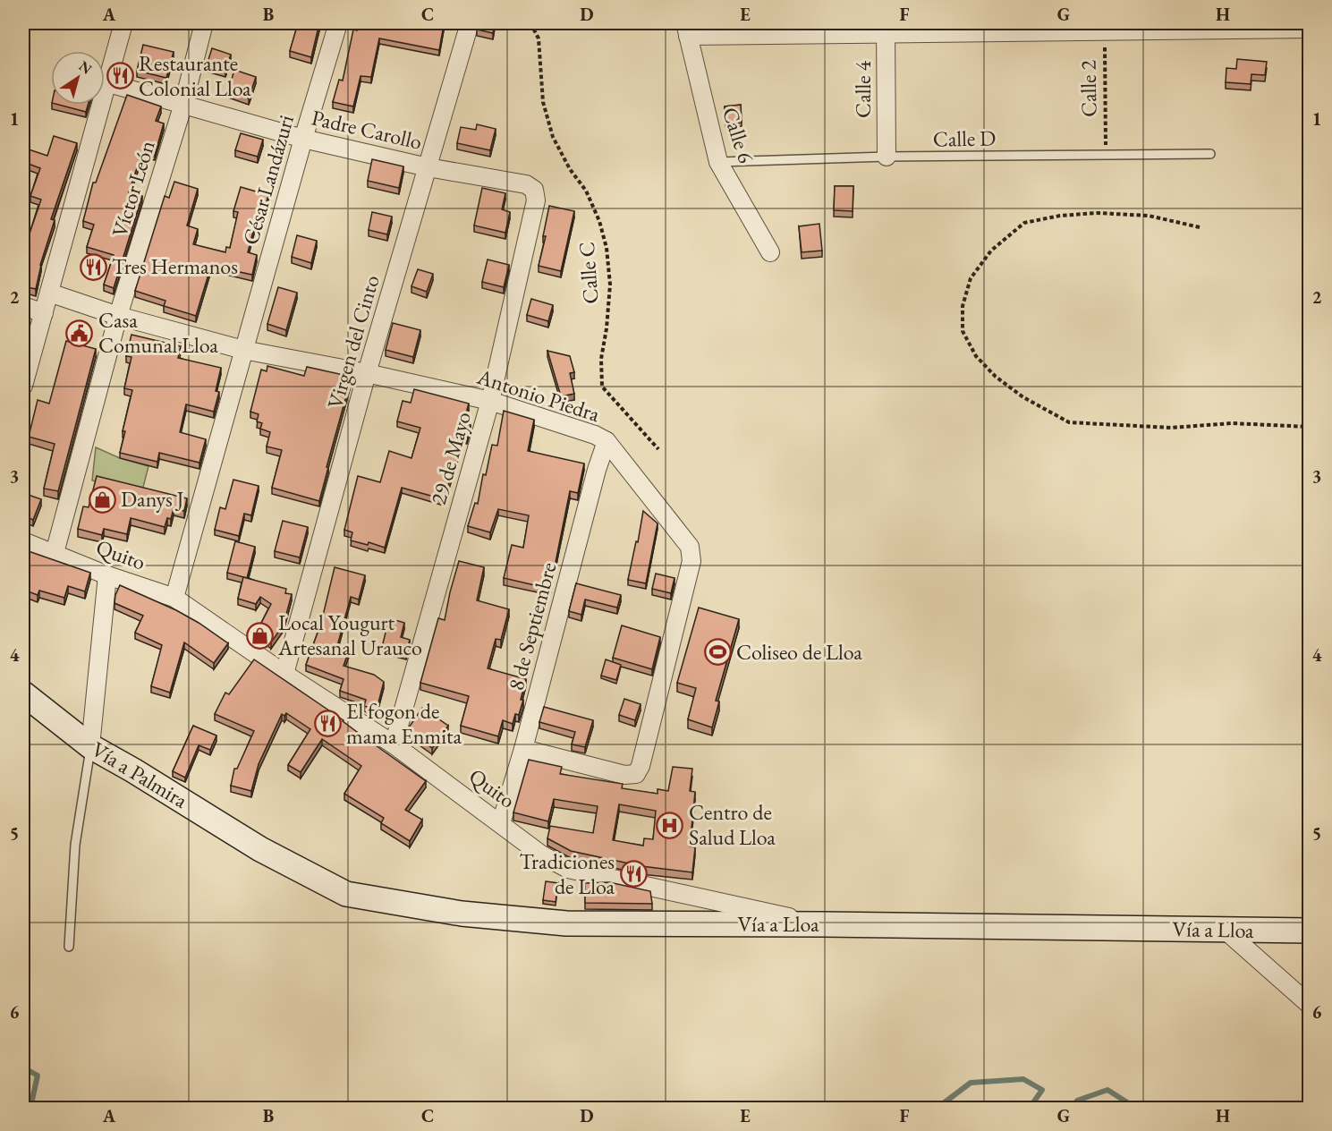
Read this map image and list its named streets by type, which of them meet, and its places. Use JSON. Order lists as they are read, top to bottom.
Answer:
{
  "streets": {
    "street": [
      "Calle 4",
      "Padre Carollo",
      "Calle 6",
      "César Landázuri",
      "Víctor León",
      "Virgen del Cinto",
      "Antonio Piedra",
      "29 de Mayo",
      "Quito",
      "8 de Septiembre",
      "Vía a Palmira",
      "Vía a Lloa"
    ],
    "lane": ["Calle D"],
    "path": ["Calle 2", "Calle C"]
  },
  "crossings": [
    ["Calle 2", "Calle D"],
    ["Calle 4", "Calle D"],
    ["Padre Carollo", "César Landázuri"],
    ["Padre Carollo", "Víctor León"],
    ["Padre Carollo", "Virgen del Cinto"],
    ["Padre Carollo", "29 de Mayo"],
    ["Calle 6", "Calle D"],
    ["César Landázuri", "Antonio Piedra"],
    ["César Landázuri", "Quito"],
    ["Víctor León", "Antonio Piedra"],
    ["Víctor León", "Quito"],
    ["Virgen del Cinto", "Antonio Piedra"],
    ["Virgen del Cinto", "Quito"],
    ["Antonio Piedra", "29 de Mayo"],
    ["Antonio Piedra", "8 de Septiembre"],
    ["29 de Mayo", "Quito"],
    ["Quito", "8 de Septiembre"],
    ["Quito", "Vía a Lloa"],
    ["Vía a Palmira", "Vía a Lloa"]
  ],
  "places": {
    "restaurant": [
      "Restaurante Colonial Lloa",
      "Tres Hermanos",
      "El fogon de mama Enmita",
      "Tradiciones de Lloa"
    ],
    "public building": ["Casa Comunal Lloa"],
    "shop": ["Danys J", "Local Yougurt Artesanal Urauco"],
    "sports": ["Coliseo de Lloa"],
    "hospital": ["Centro de Salud Lloa"]
  },
  "north": "top right",
  "grid": {
    "columns": [
      "A",
      "B",
      "C",
      "D",
      "E",
      "F",
      "G",
      "H"
    ],
    "rows": [
      "1",
      "2",
      "3",
      "4",
      "5",
      "6"
    ]
  }
}
